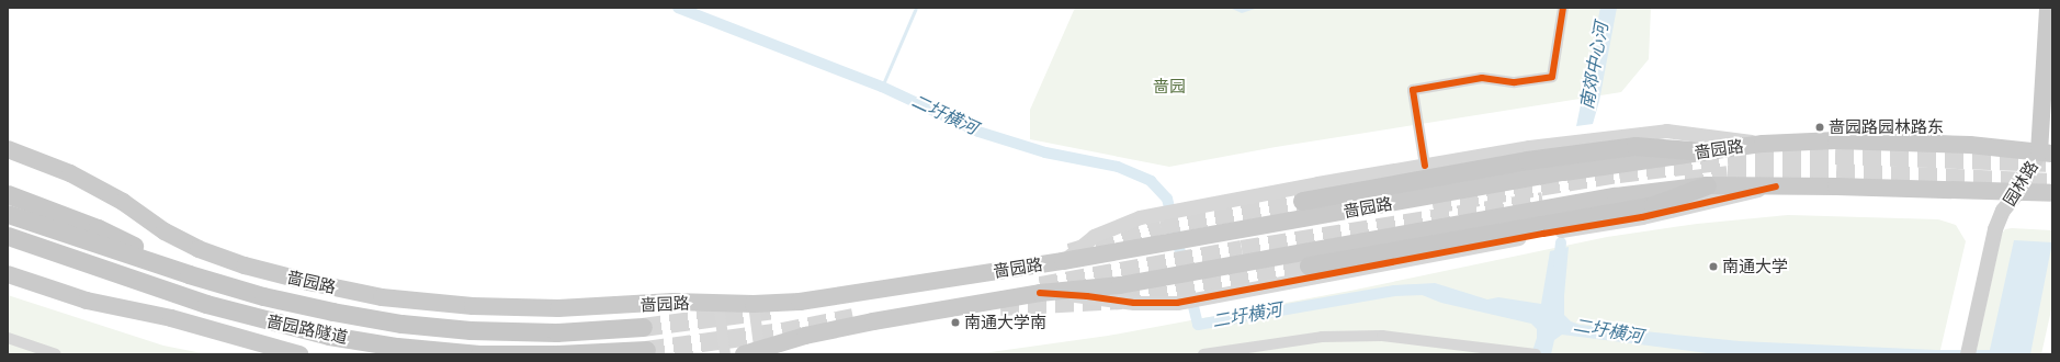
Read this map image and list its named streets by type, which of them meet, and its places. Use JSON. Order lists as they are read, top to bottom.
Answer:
{
  "streets": {
    "highway": ["啬园路隧道"],
    "main road": ["啬园路", "园林路"]
  },
  "crossings": [
    ["啬园路", "园林路"]
  ],
  "water": ["南郊中心河", "二圩横河"],
  "parks": ["啬园"],
  "places": ["啬园路园林路东", "南通大学", "南通大学南"]
}
